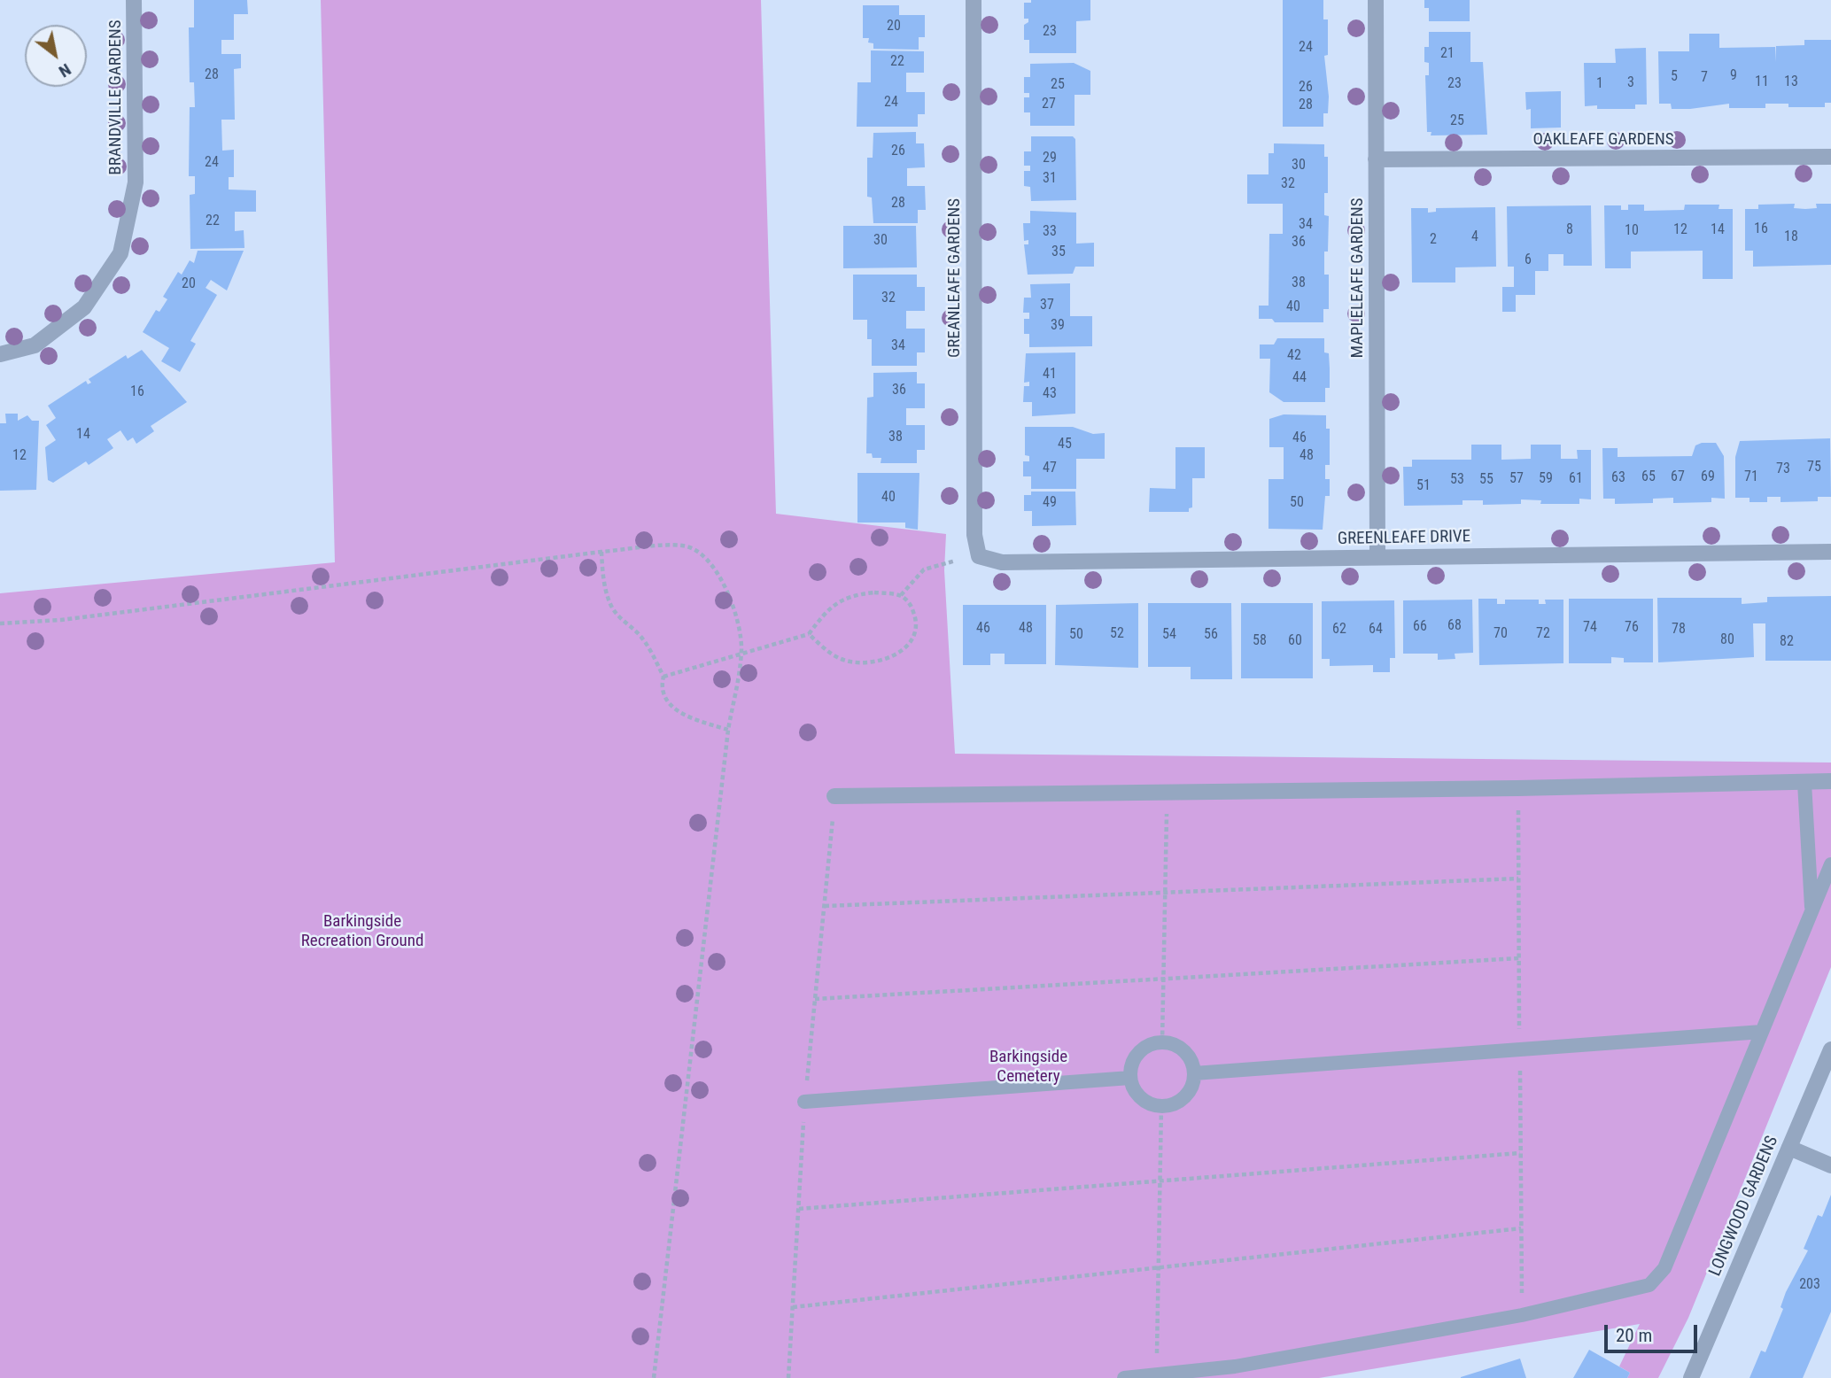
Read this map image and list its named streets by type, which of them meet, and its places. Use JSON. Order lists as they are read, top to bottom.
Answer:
{
  "streets": {
    "street": [
      "BRANDVILLE GARDENS",
      "OAKLEAFE GARDENS",
      "GREANLEAFE GARDENS",
      "MAPLELEAFE GARDENS",
      "GREENLEAFE DRIVE",
      "LONGWOOD GARDENS"
    ]
  },
  "crossings": [
    ["OAKLEAFE GARDENS", "MAPLELEAFE GARDENS"],
    ["GREANLEAFE GARDENS", "GREENLEAFE DRIVE"],
    ["MAPLELEAFE GARDENS", "GREENLEAFE DRIVE"]
  ],
  "parks": ["Barkingside Recreation Ground", "Barkingside Cemetery"],
  "house_numbers": [
    "20",
    "23",
    "24",
    "21",
    "22",
    "28",
    "9",
    "5",
    "7",
    "11",
    "13",
    "3",
    "23",
    "1",
    "25",
    "26",
    "24",
    "27",
    "28",
    "25",
    "26",
    "29",
    "24",
    "30",
    "31",
    "32",
    "28",
    "22",
    "34",
    "16",
    "8",
    "12",
    "14",
    "10",
    "33",
    "4",
    "18",
    "2",
    "30",
    "36",
    "35",
    "6",
    "38",
    "20",
    "32",
    "37",
    "40",
    "39",
    "34",
    "42",
    "41",
    "44",
    "36",
    "16",
    "43",
    "14",
    "38",
    "46",
    "45",
    "12",
    "48",
    "75",
    "47",
    "73",
    "65",
    "67",
    "69",
    "71",
    "63",
    "57",
    "59",
    "61",
    "53",
    "55",
    "51",
    "40",
    "49",
    "50",
    "68",
    "66",
    "74",
    "76",
    "46",
    "48",
    "62",
    "64",
    "78",
    "52",
    "70",
    "72",
    "50",
    "54",
    "56",
    "80",
    "58",
    "60",
    "82",
    "203"
  ],
  "scale_bar": "20 m",
  "north": "bottom right"
}
